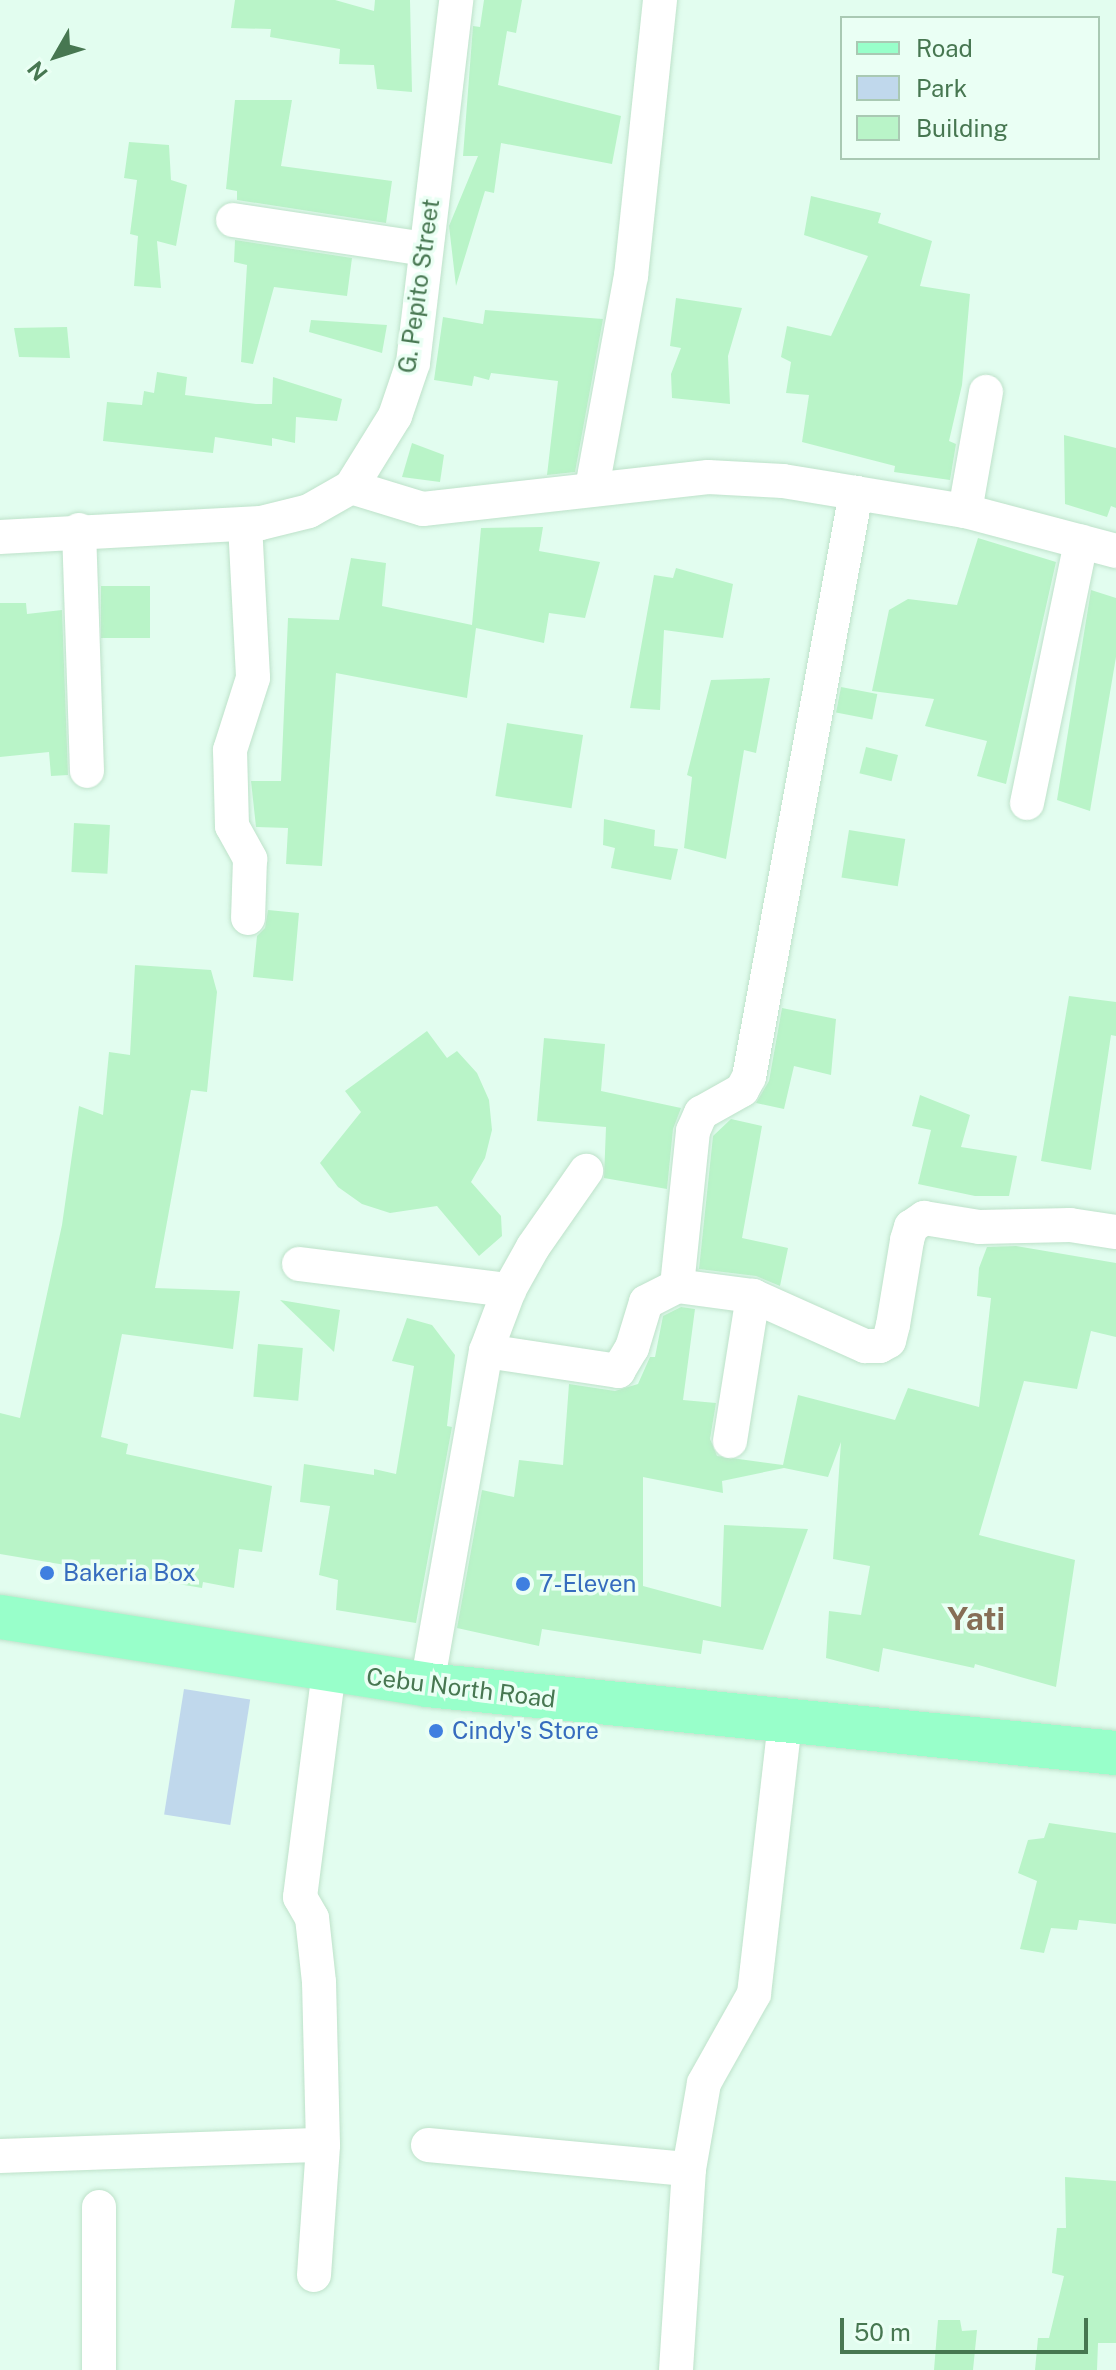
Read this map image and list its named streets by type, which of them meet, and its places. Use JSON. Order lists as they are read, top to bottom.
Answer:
{
  "streets": {
    "main road": ["Cebu North Road"],
    "street": ["G. Pepito Street"]
  },
  "districts": ["Yati"],
  "places": ["Bakeria Box", "7-Eleven", "Cindy's Store"],
  "legend": ["Road", "Park", "Building"],
  "scale_bar": "50 m",
  "north": "bottom left"
}
